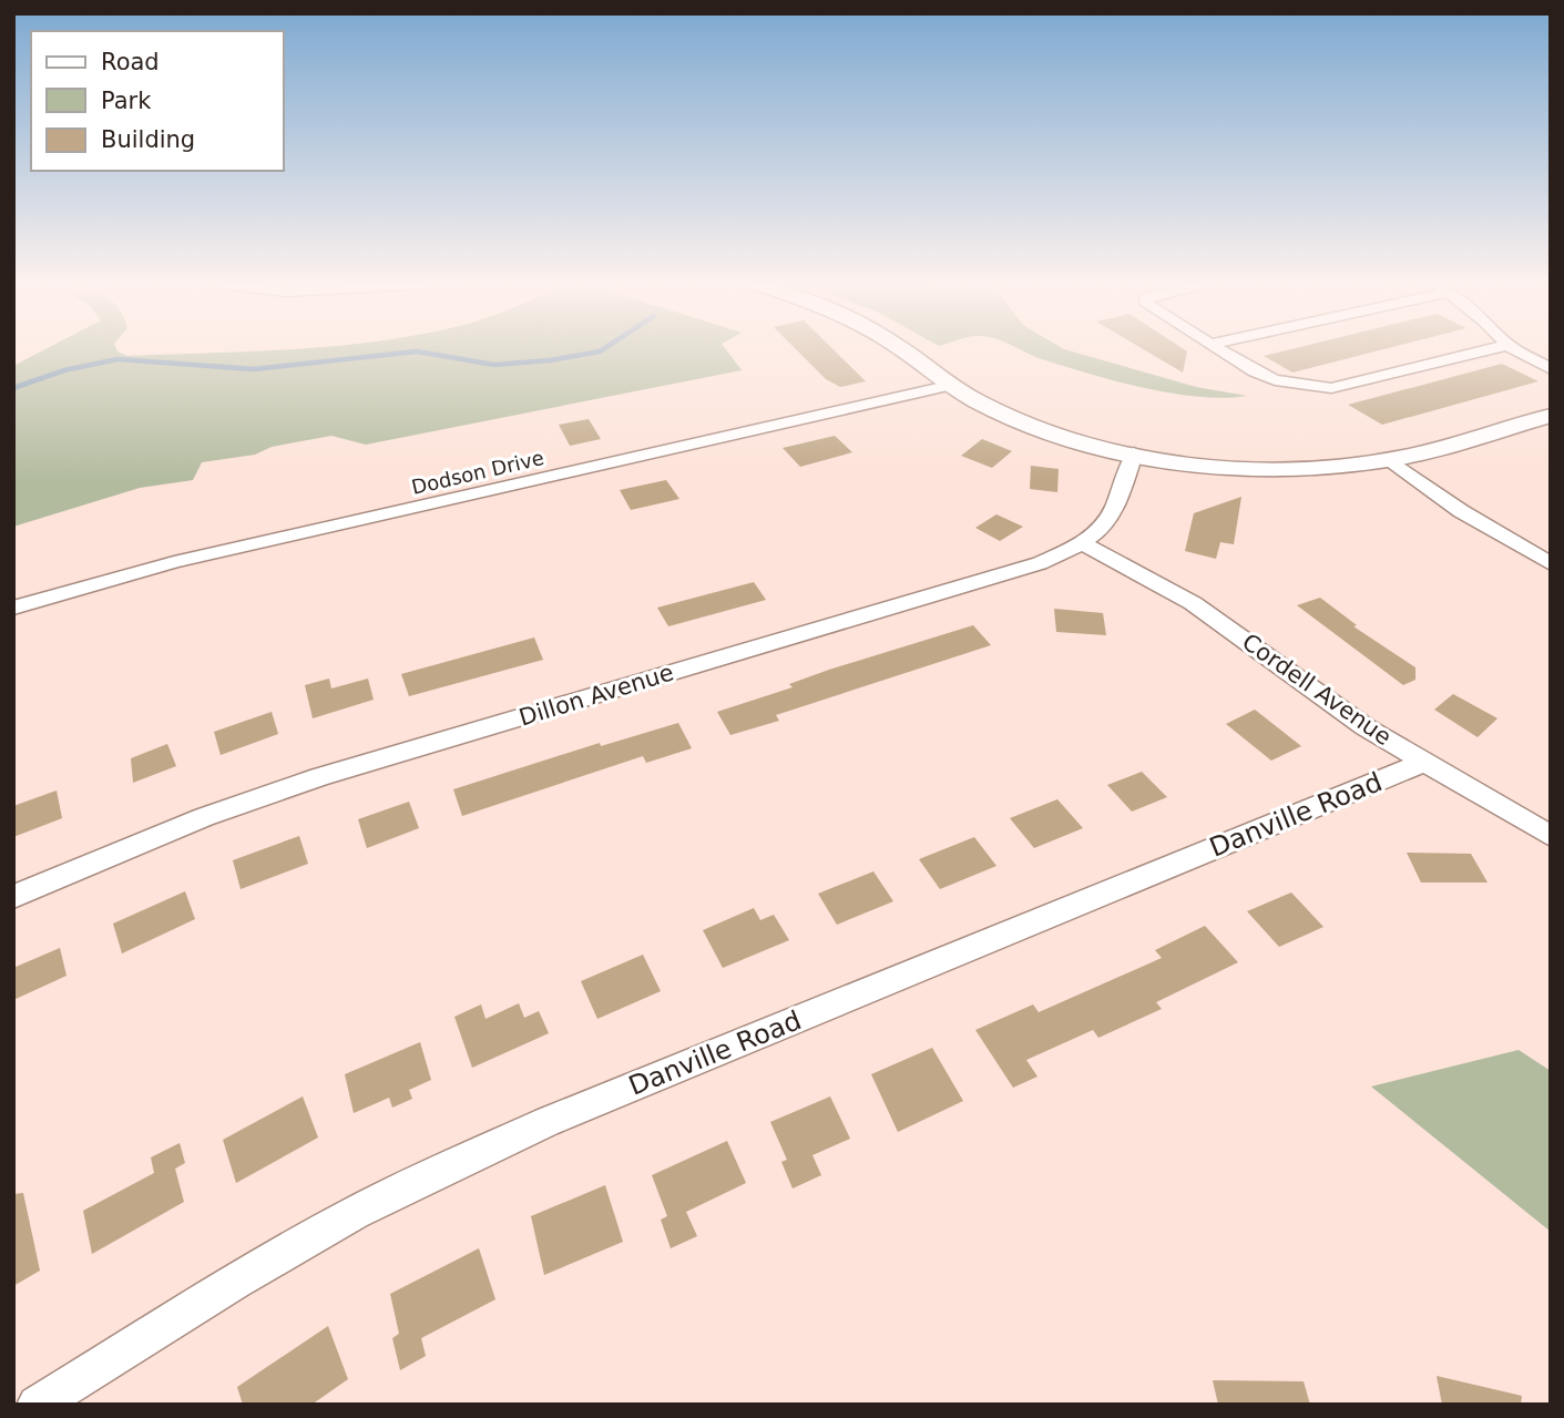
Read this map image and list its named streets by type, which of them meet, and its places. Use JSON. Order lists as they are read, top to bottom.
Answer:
{
  "streets": {
    "street": [
      "Dodson Drive",
      "Cordell Avenue",
      "Dillon Avenue",
      "Danville Road"
    ]
  },
  "crossings": [
    ["Cordell Avenue", "Dillon Avenue"],
    ["Cordell Avenue", "Danville Road"]
  ],
  "legend": ["Road", "Park", "Building"]
}
